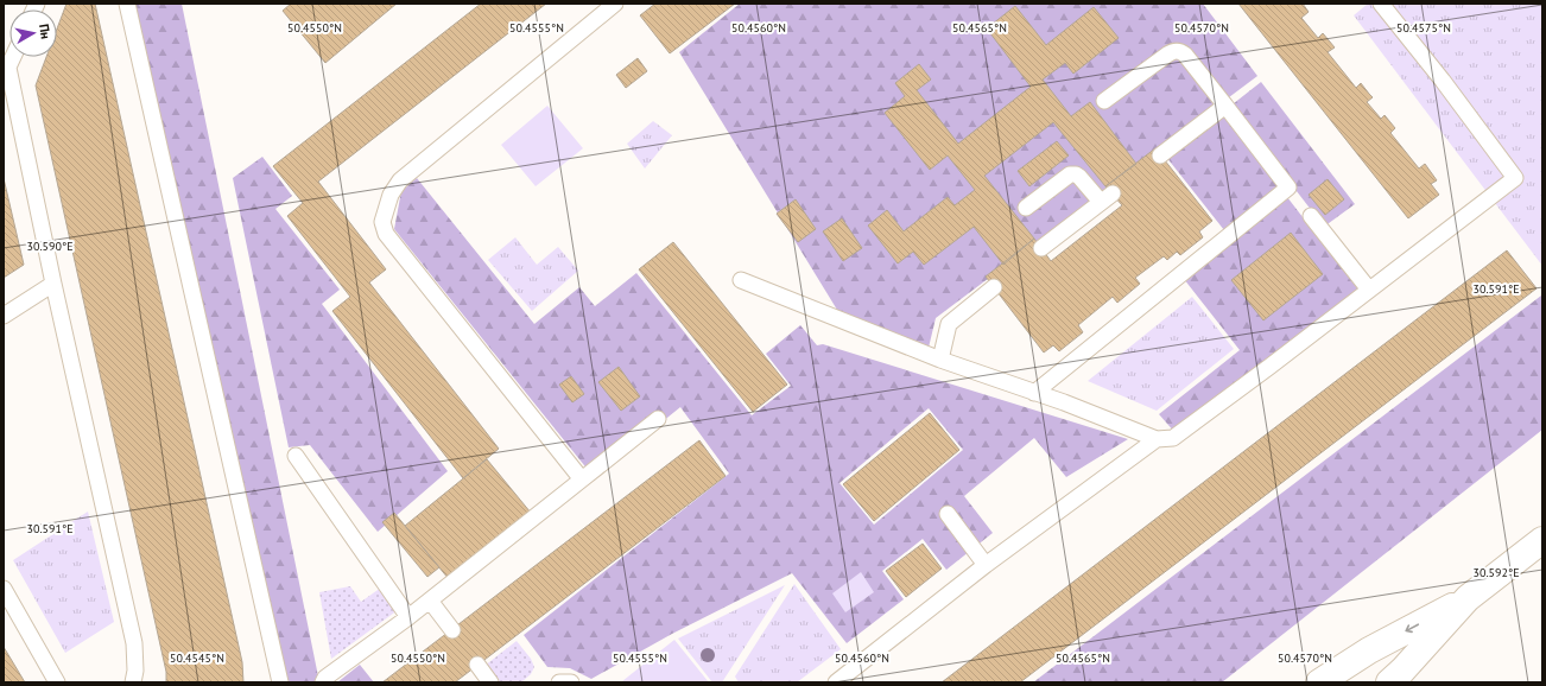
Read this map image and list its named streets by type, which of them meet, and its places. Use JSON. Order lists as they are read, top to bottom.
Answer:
{
  "north": "right",
  "coordinates": [
    "50.4550°N",
    "50.4555°N",
    "50.4560°N",
    "50.4565°N",
    "50.4570°N",
    "50.4575°N",
    "30.590°E",
    "30.591°E",
    "30.592°E",
    "50.4545°N"
  ]
}
